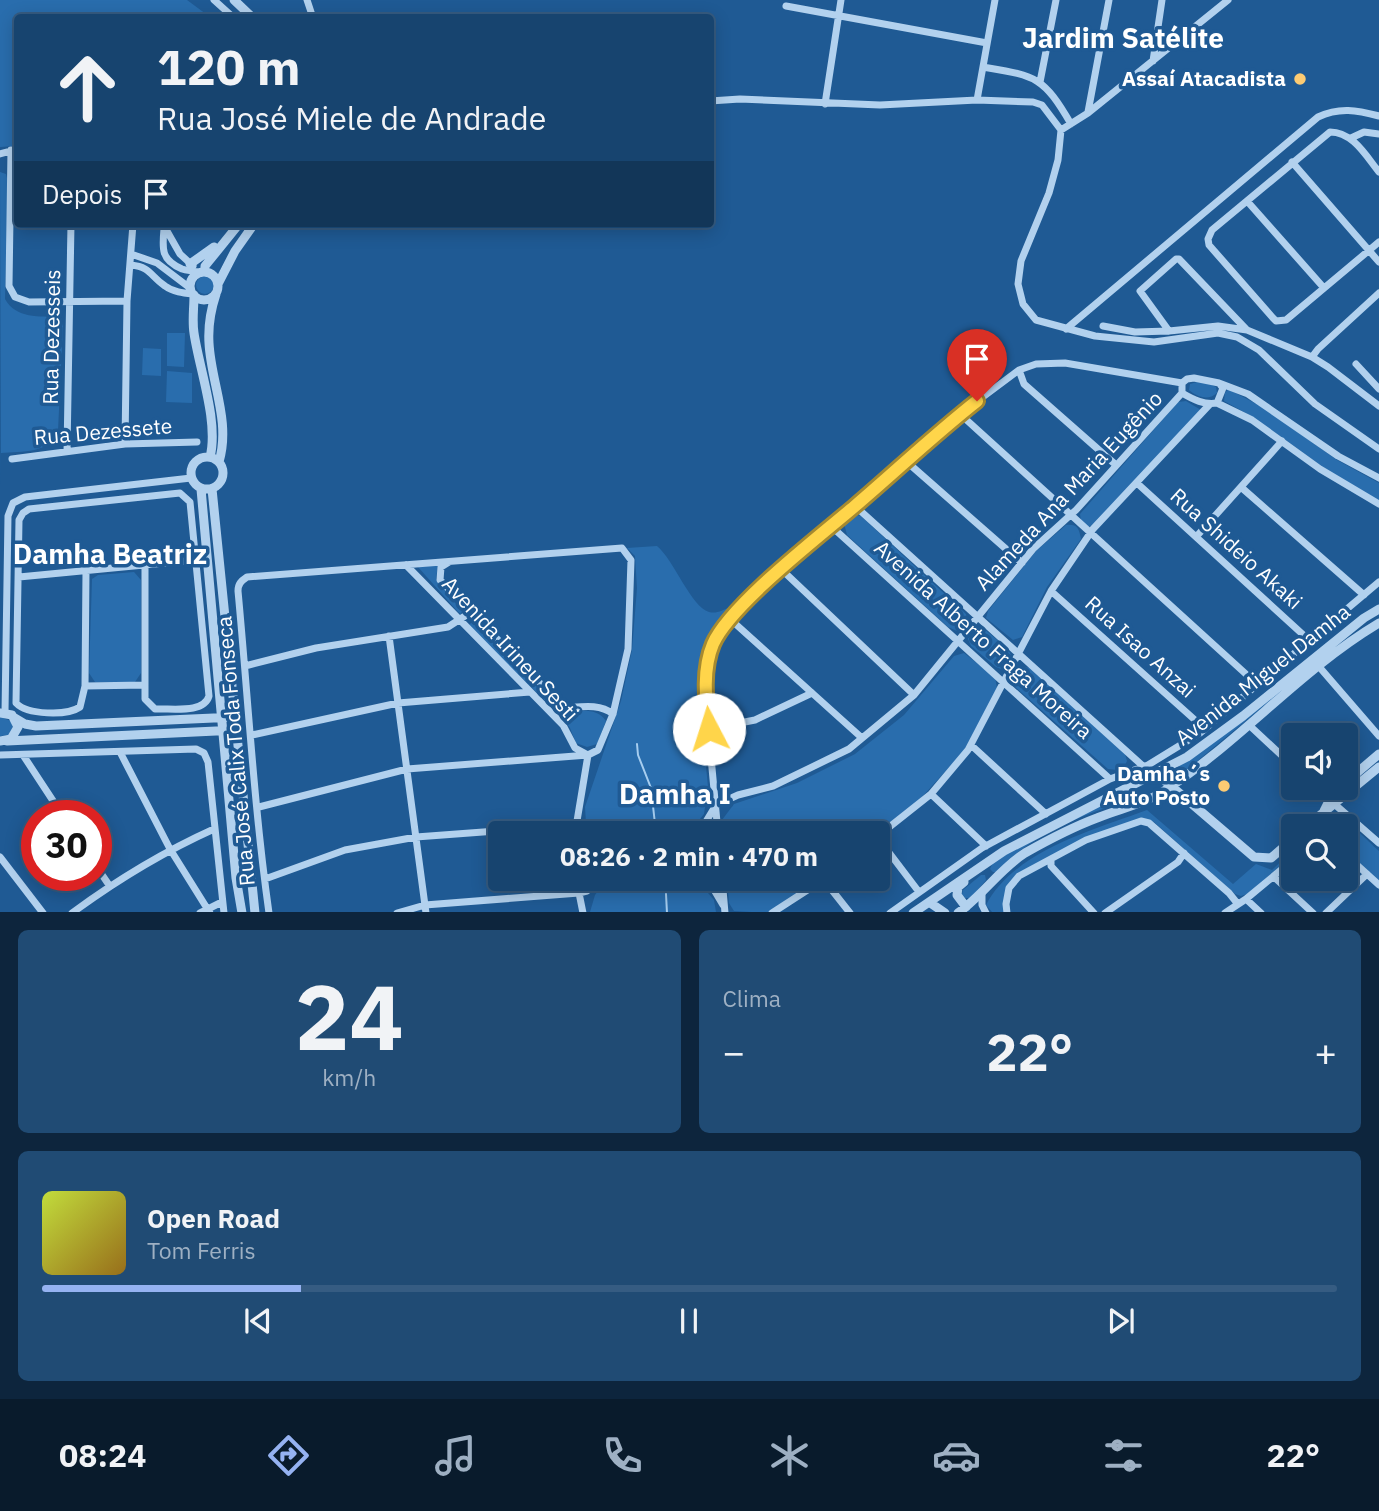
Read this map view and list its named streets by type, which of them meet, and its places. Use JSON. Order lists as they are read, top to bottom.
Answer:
{
  "streets": {
    "street": [
      "Rua Dezesseis",
      "Rua Dezessete",
      "Alameda Ana Maria Eugênio",
      "Rua Shideio Akaki",
      "Avenida Alberto Fraga Moreira",
      "Rua Isao Anzai",
      "Avenida Irineu Sesti",
      "Avenida Miguel Damha",
      "Rua José Calix Toda Fonseca"
    ]
  },
  "crossings": [
    ["Rua Dezesseis", "Rua Dezessete"],
    ["Alameda Ana Maria Eugênio", "Rua Shideio Akaki"],
    ["Alameda Ana Maria Eugênio", "Avenida Alberto Fraga Moreira"],
    ["Alameda Ana Maria Eugênio", "Rua Isao Anzai"],
    ["Avenida Irineu Sesti", "Rua José Calix Toda Fonseca"]
  ],
  "districts": ["Jardim Satélite", "Damha Beatriz", "Damha I"],
  "places": ["Assaí Atacadista", "Damha´s Auto Posto"],
  "page": {
    "turn": ["120 m", "Rua José Miele de Andrade"],
    "then": "Depois",
    "limit": "30",
    "trip": "08:26 · 2 min · 470 m",
    "tile": [
      ["24", "km/h"],
      "Clima"
    ],
    "heat": ["−", "22°", "+"],
    "song": ["Open Road", "Tom Ferris"],
    "tabs": ["08:24", "22°"]
  }
}
